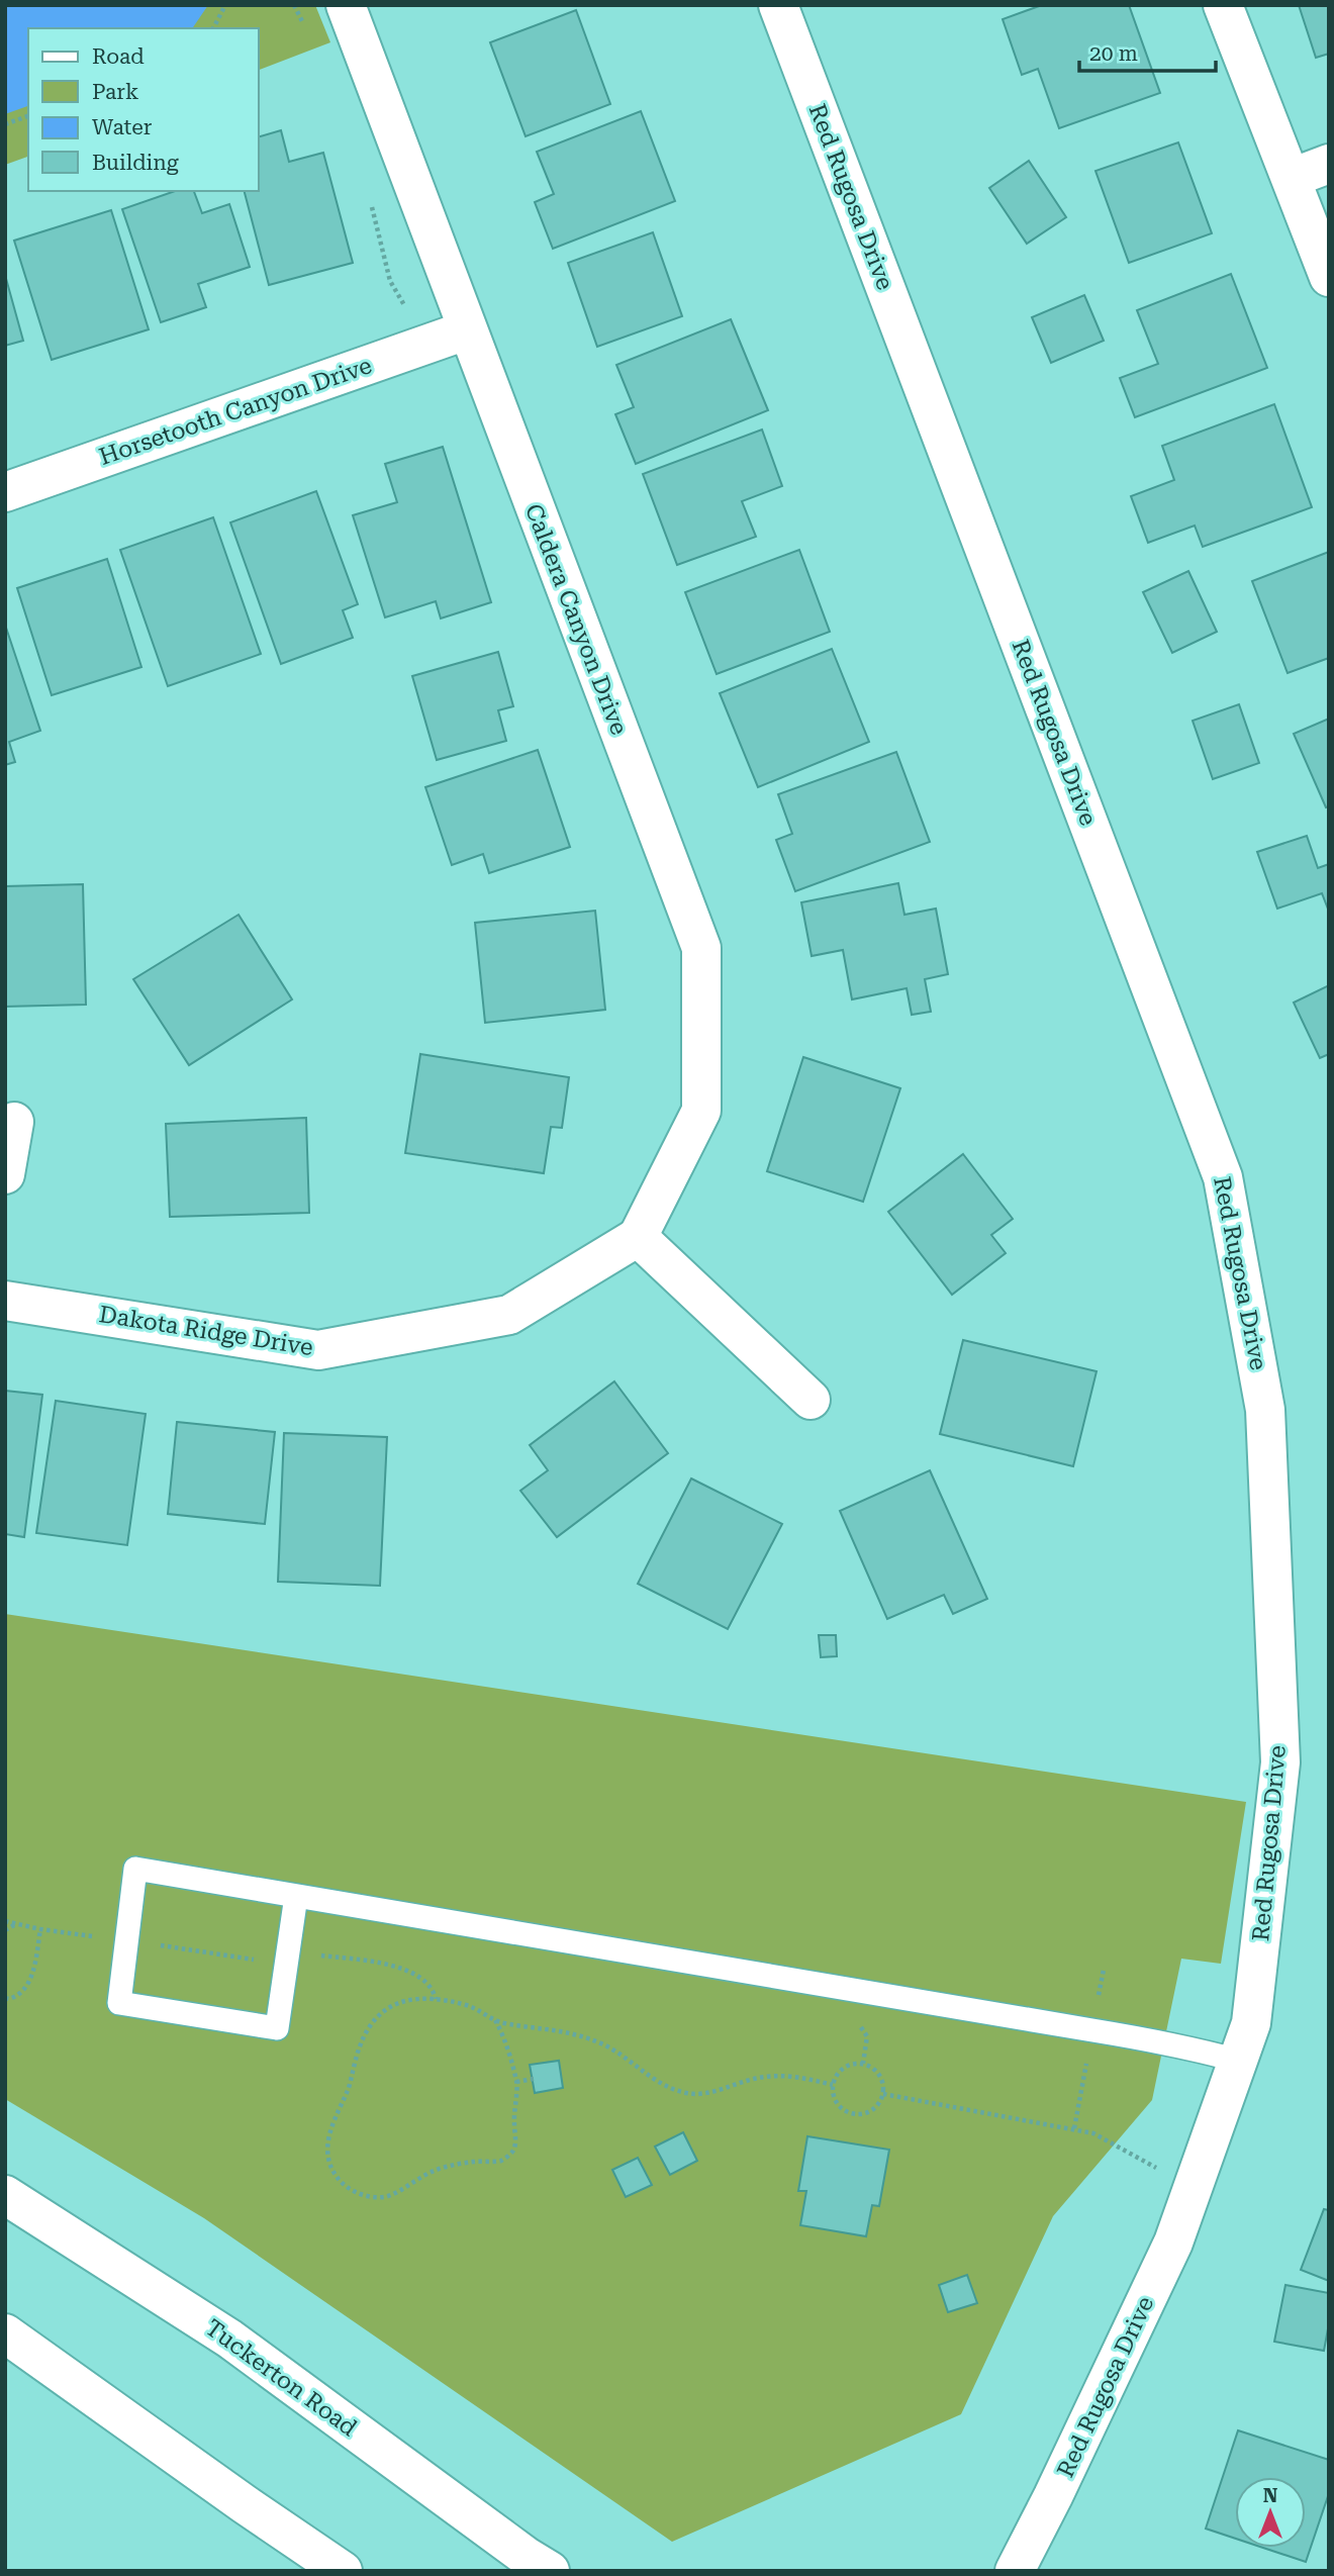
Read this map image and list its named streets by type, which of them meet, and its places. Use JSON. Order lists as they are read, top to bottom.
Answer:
{
  "streets": {
    "street": [
      "Red Rugosa Drive",
      "Horsetooth Canyon Drive",
      "Caldera Canyon Drive",
      "Dakota Ridge Drive",
      "Tuckerton Road"
    ]
  },
  "crossings": [
    ["Horsetooth Canyon Drive", "Caldera Canyon Drive"],
    ["Caldera Canyon Drive", "Dakota Ridge Drive"]
  ],
  "legend": [
    "Road",
    "Park",
    "Water",
    "Building"
  ],
  "scale_bar": "20 m",
  "north": "top"
}
